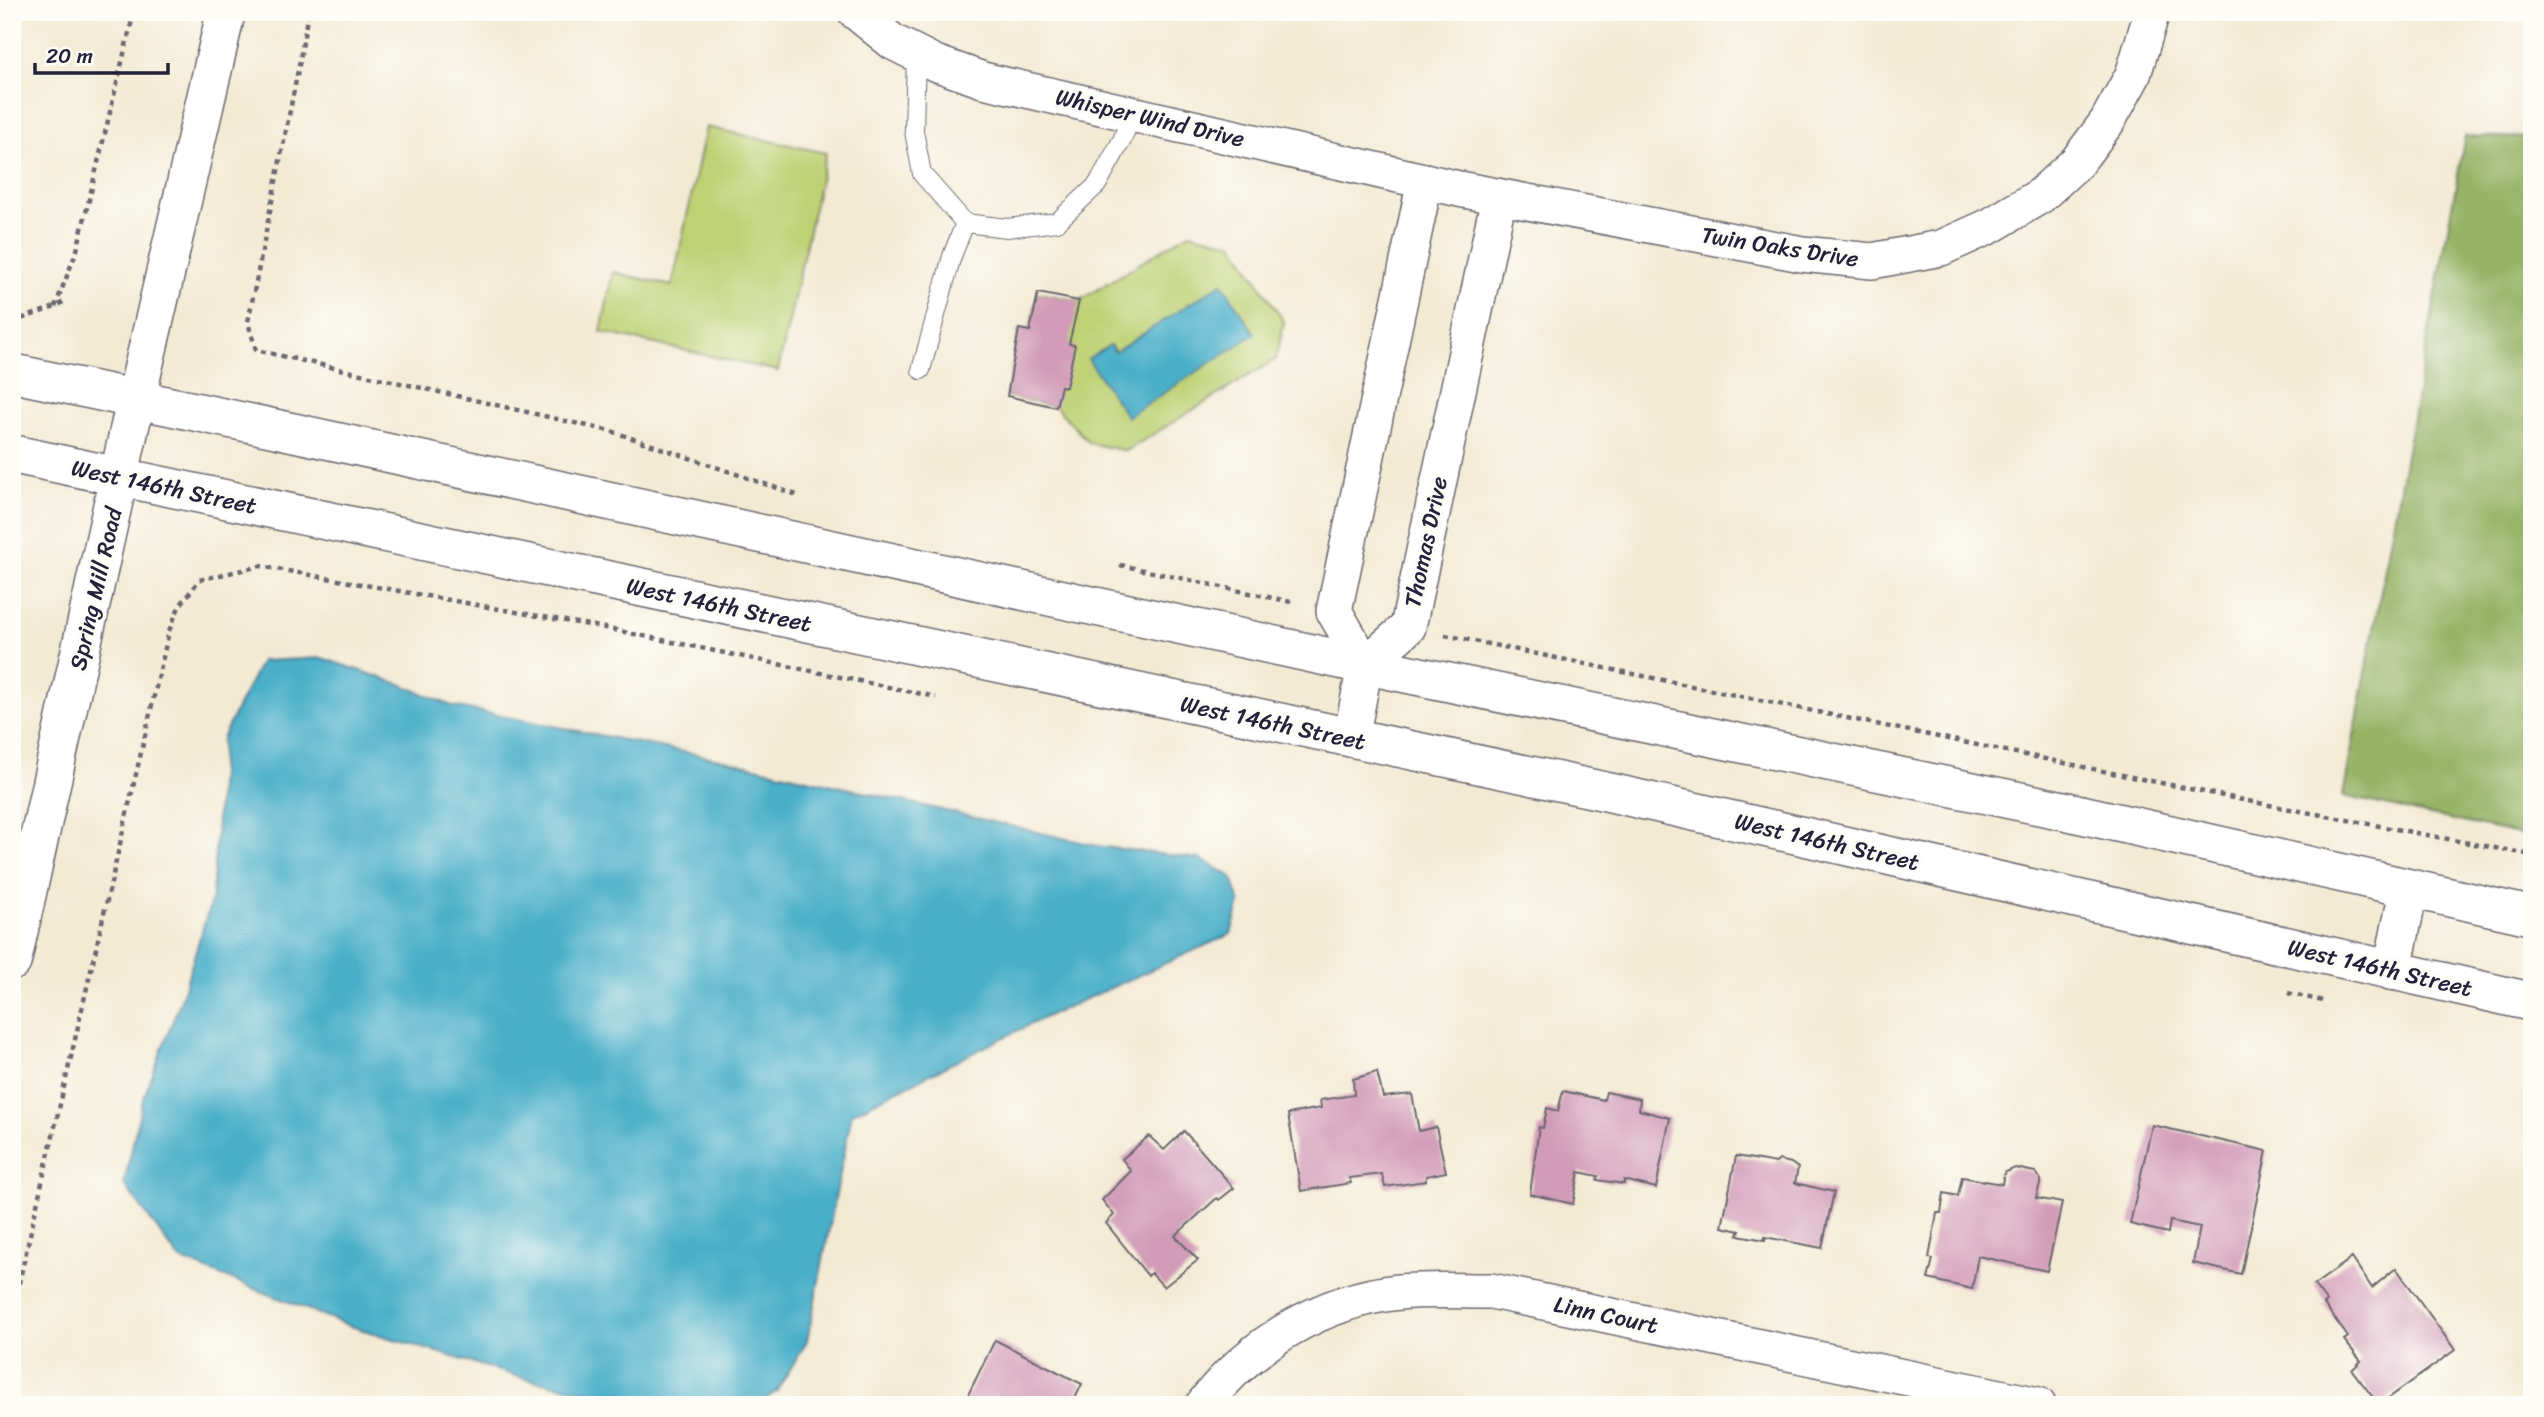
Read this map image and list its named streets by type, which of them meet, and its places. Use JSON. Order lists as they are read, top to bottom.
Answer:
{
  "streets": {
    "main road": ["West 146th Street", "Spring Mill Road"],
    "street": [
      "Whisper Wind Drive",
      "Twin Oaks Drive",
      "Thomas Drive",
      "Linn Court"
    ]
  },
  "crossings": [
    ["Whisper Wind Drive", "Twin Oaks Drive"],
    ["Twin Oaks Drive", "Thomas Drive"],
    ["West 146th Street", "Spring Mill Road"]
  ],
  "scale_bar": "20 m"
}
